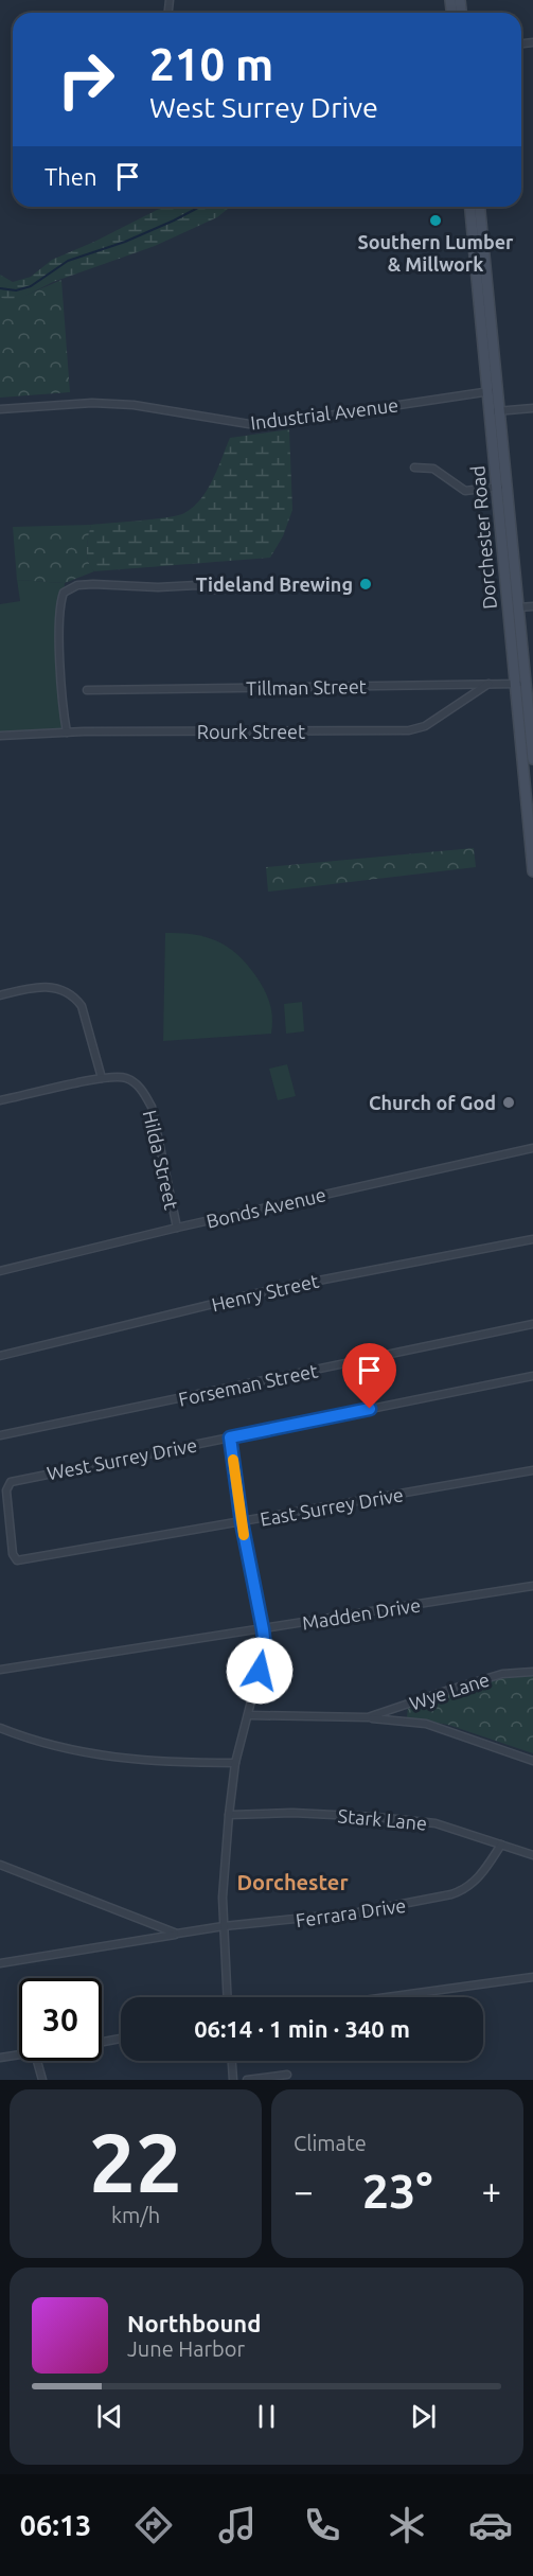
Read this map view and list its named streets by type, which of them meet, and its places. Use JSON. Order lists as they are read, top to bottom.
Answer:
{
  "streets": {
    "main road": ["Dorchester Road"],
    "street": [
      "Industrial Avenue",
      "Tillman Street",
      "Rourk Street",
      "Hilda Street",
      "Bonds Avenue",
      "Henry Street",
      "Forseman Street",
      "West Surrey Drive",
      "East Surrey Drive",
      "Madden Drive",
      "Wye Lane",
      "Stark Lane",
      "Ferrara Drive"
    ]
  },
  "crossings": [
    ["Industrial Avenue", "Dorchester Road"],
    ["Dorchester Road", "Tillman Street"],
    ["Tillman Street", "Rourk Street"],
    ["Hilda Street", "Bonds Avenue"],
    ["West Surrey Drive", "East Surrey Drive"],
    ["Stark Lane", "Ferrara Drive"]
  ],
  "districts": ["Dorchester"],
  "places": ["Southern Lumber & Millwork", "Tideland Brewing", "Church of God"],
  "page": {
    "turn": ["210 m", "West Surrey Drive"],
    "then": "Then",
    "limit": "30",
    "trip": "06:14 · 1 min · 340 m",
    "tile": [
      ["22", "km/h"],
      "Climate"
    ],
    "heat": ["−", "23°", "+"],
    "song": ["Northbound", "June Harbor"],
    "tabs": "06:13"
  }
}
